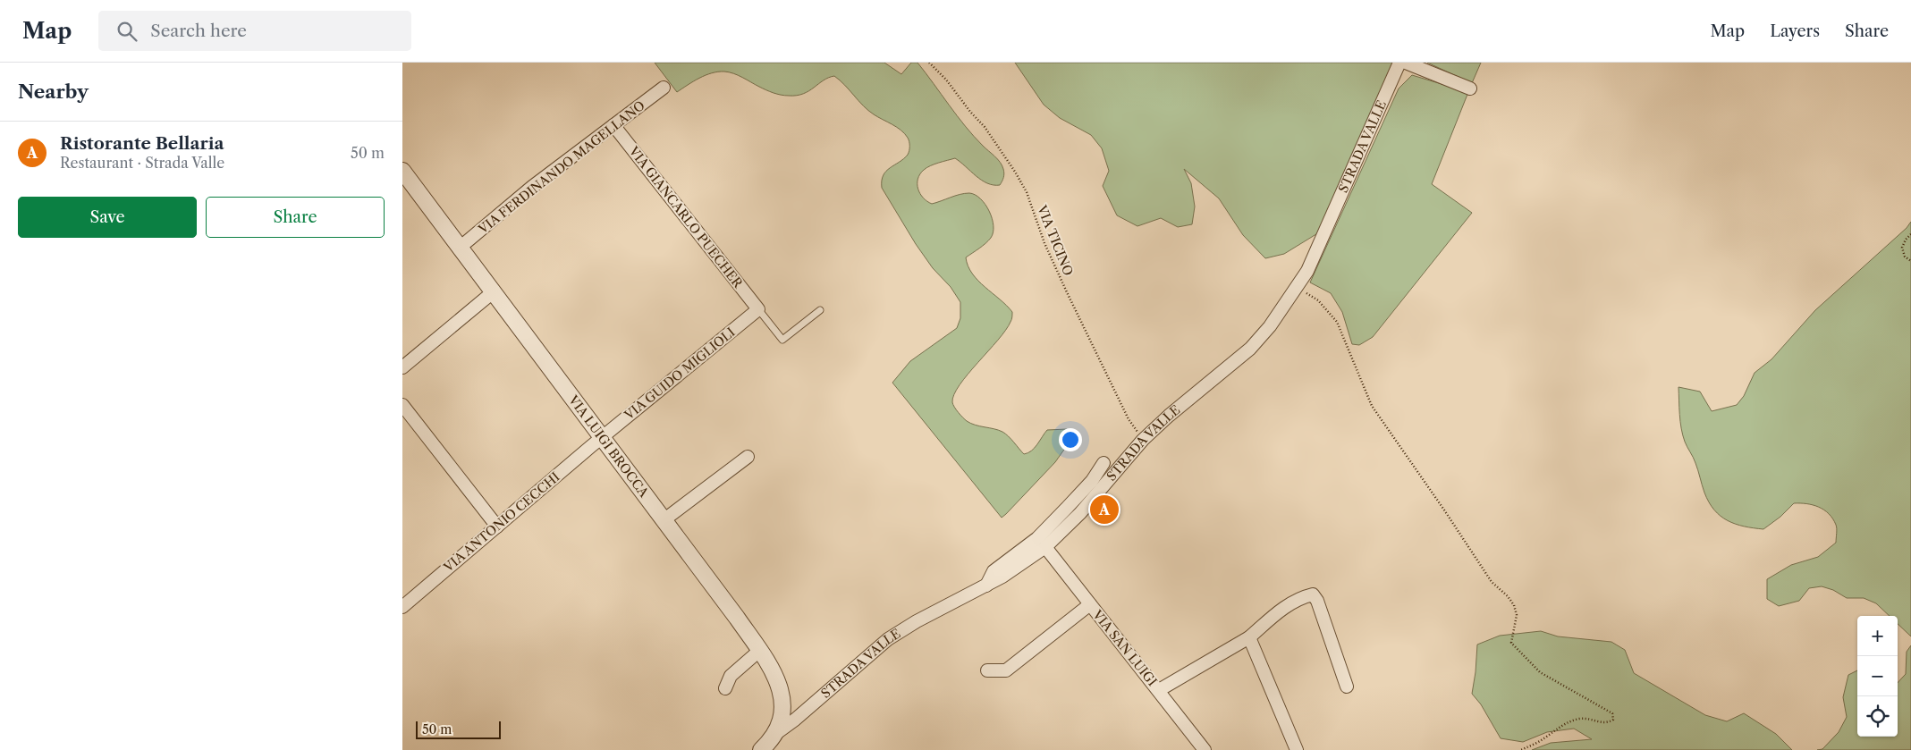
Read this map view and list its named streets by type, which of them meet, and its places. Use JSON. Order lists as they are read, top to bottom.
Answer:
{
  "streets": {
    "street": [
      "STRADA VALLE",
      "VIA FERDINANDO MAGELLANO",
      "VIA GIANCARLO PUECHER",
      "VIA GUIDO MIGLIOLI",
      "VIA LUIGI BROCCA",
      "VIA ANTONIO CECCHI",
      "VIA SAN LUIGI"
    ],
    "path": ["VIA TICINO"]
  },
  "crossings": [
    ["STRADA VALLE", "VIA TICINO"],
    ["STRADA VALLE", "VIA LUIGI BROCCA"],
    ["STRADA VALLE", "VIA SAN LUIGI"],
    ["VIA FERDINANDO MAGELLANO", "VIA GIANCARLO PUECHER"],
    ["VIA FERDINANDO MAGELLANO", "VIA LUIGI BROCCA"],
    ["VIA GIANCARLO PUECHER", "VIA GUIDO MIGLIOLI"],
    ["VIA GUIDO MIGLIOLI", "VIA LUIGI BROCCA"],
    ["VIA GUIDO MIGLIOLI", "VIA ANTONIO CECCHI"],
    ["VIA LUIGI BROCCA", "VIA ANTONIO CECCHI"]
  ],
  "scale_bar": "50 m",
  "page": {
    "header": "Map",
    "search": "Search here",
    "nav": ["Map", "Layers", "Share"],
    "heading": "Nearby",
    "list": [
      {
        "mark": "A",
        "name": "Ristorante Bellaria",
        "note": "Restaurant · Strada Valle",
        "value": "50 m"
      }
    ],
    "buttons": ["Save", "Share"],
    "pins": "A",
    "map_buttons": ["+", "−"],
    "scale": "50 m"
  }
}
